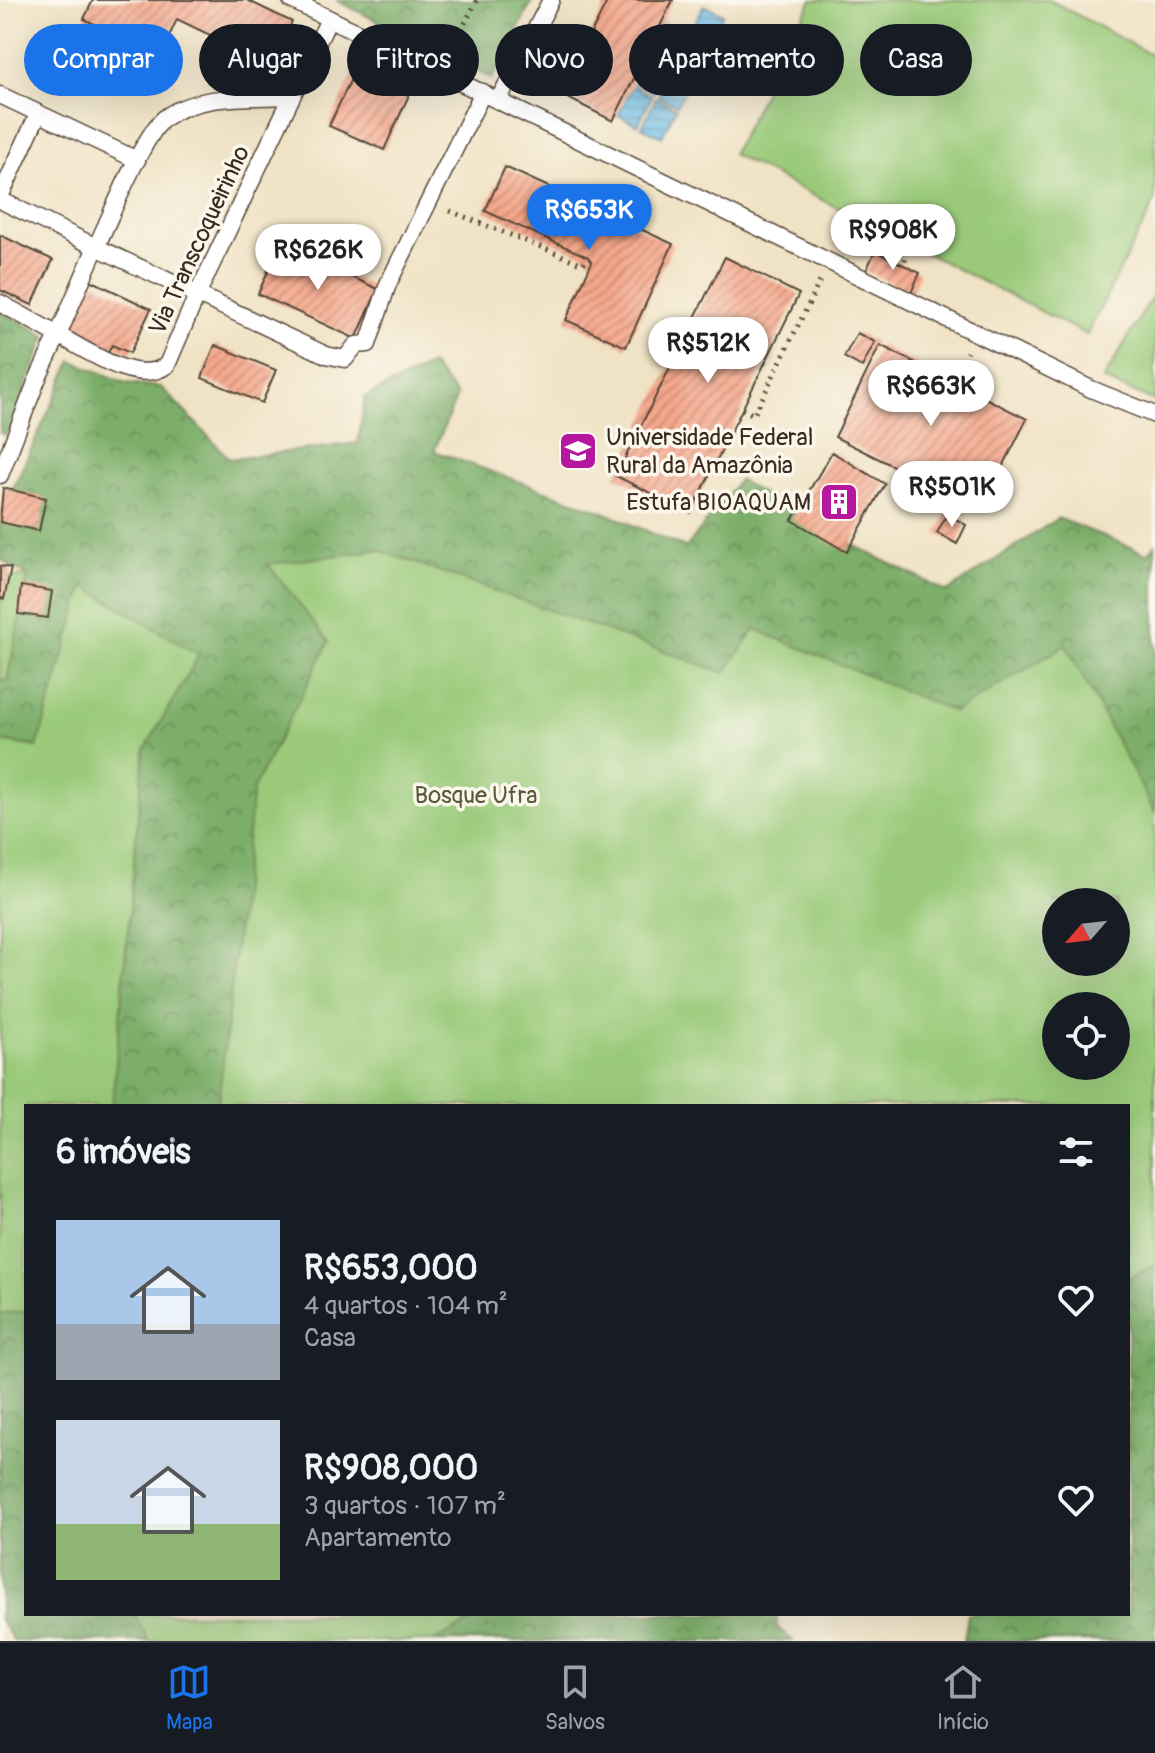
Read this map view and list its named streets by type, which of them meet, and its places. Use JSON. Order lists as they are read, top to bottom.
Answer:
{
  "streets": {
    "lane": ["Via Transcoqueirinho"]
  },
  "parks": ["Bosque Ufra"],
  "places": {
    "school or university": ["Universidade Federal Rural da Amazônia"],
    "building": ["Estufa BIOAQUAM"]
  },
  "north": "bottom left",
  "page": {
    "chip": [
      "Comprar",
      "Alugar",
      "Filtros",
      "Novo",
      "Apartamento",
      "Casa"
    ],
    "price": [
      "R$653K",
      "R$908K",
      "R$626K",
      "R$512K",
      "R$663K",
      "R$501K"
    ],
    "heading": "6 imóveis",
    "list": [
      {
        "name": "R$653,000",
        "note": "4 quartos · 104 m² · Casa"
      },
      {
        "name": "R$908,000",
        "note": "3 quartos · 107 m² · Apartamento"
      }
    ],
    "tabs": ["Mapa", "Salvos", "Início"]
  }
}
